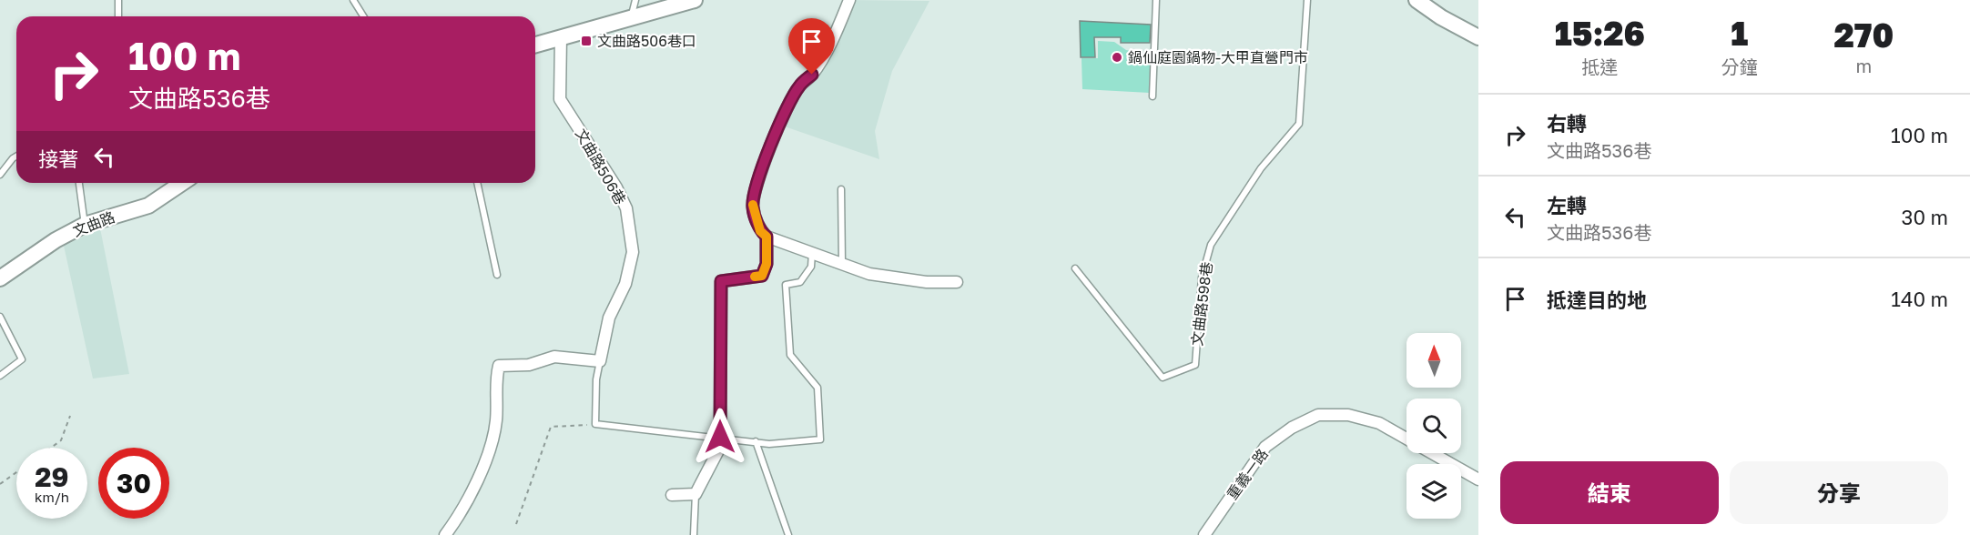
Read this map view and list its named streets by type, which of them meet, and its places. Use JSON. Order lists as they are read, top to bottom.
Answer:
{
  "streets": {
    "street": ["文曲路506巷", "文曲路", "重義一路"],
    "lane": ["文曲路598巷"]
  },
  "places": {
    "transit": ["文曲路506巷口"],
    "other": ["鍋仙庭園鍋物-大甲直營門市"]
  },
  "north": "top",
  "page": {
    "eta": [
      "15:26",
      "抵達",
      "1",
      "分鐘",
      "270",
      "m"
    ],
    "turn": ["100 m", "文曲路536巷"],
    "list": [
      {
        "name": "右轉",
        "note": "文曲路536巷",
        "value": "100 m"
      },
      {
        "name": "左轉",
        "note": "文曲路536巷",
        "value": "30 m"
      },
      {
        "name": "抵達目的地",
        "value": "140 m"
      }
    ],
    "then": "接著",
    "speed": "29 km/h",
    "limit": "30",
    "buttons": ["結束", "分享"]
  }
}
